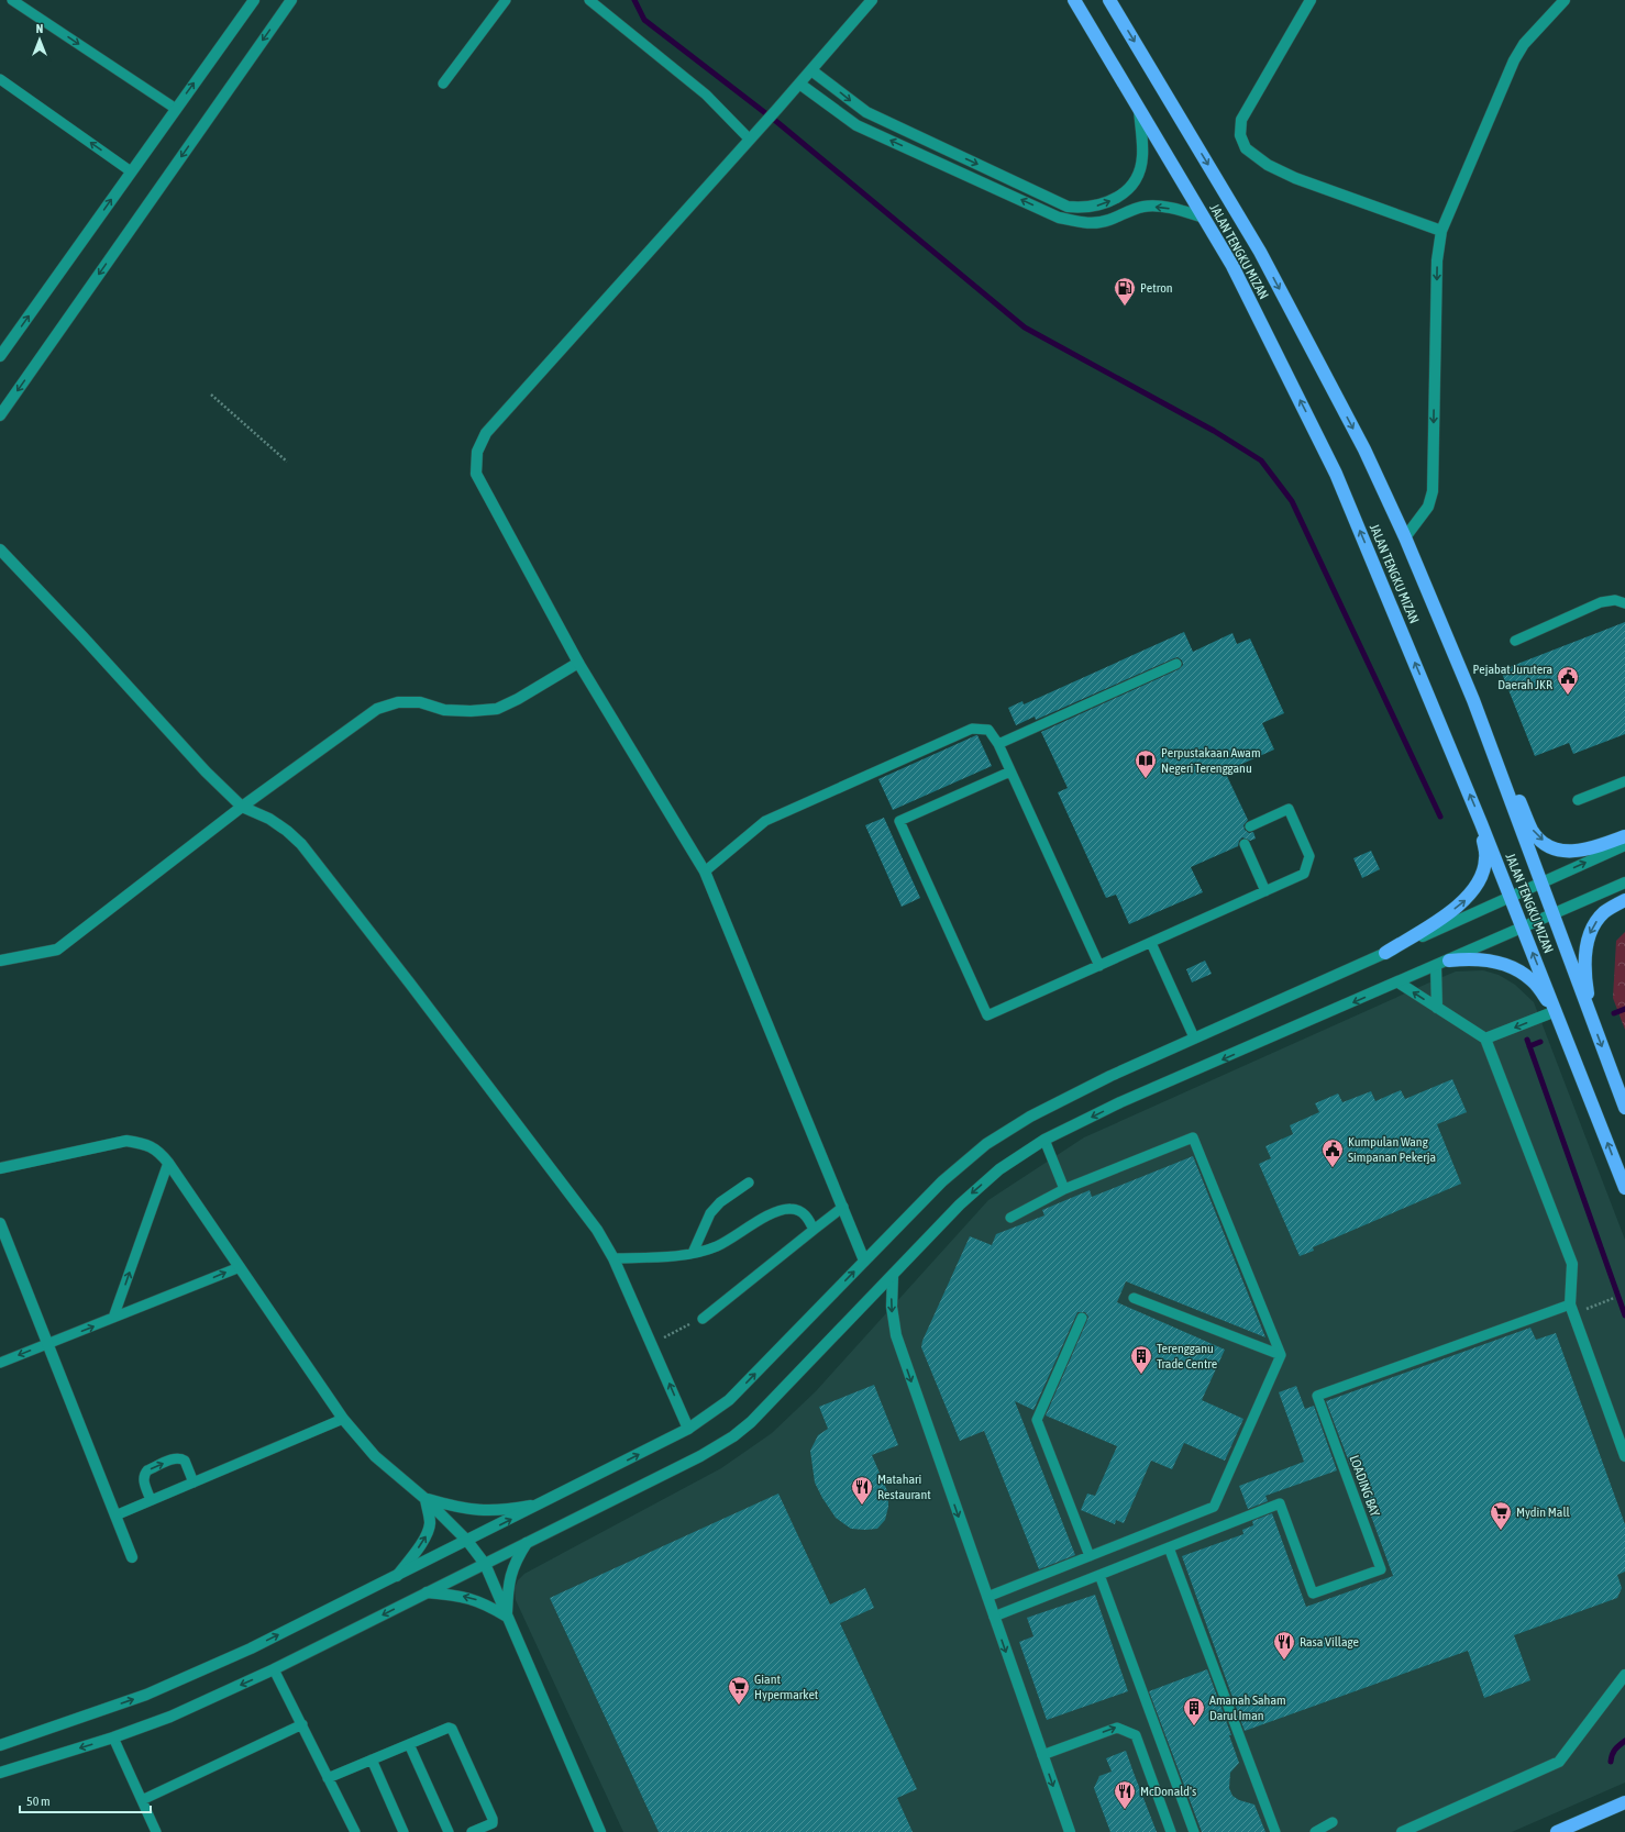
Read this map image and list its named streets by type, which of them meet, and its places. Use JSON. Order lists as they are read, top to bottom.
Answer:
{
  "streets": {
    "highway": ["JALAN TENGKU MIZAN"],
    "lane": ["LOADING BAY"]
  },
  "places": {
    "fuel station": ["Petron"],
    "public building": ["Pejabat Jurutera Daerah JKR", "Kumpulan Wang Simpanan Pekerja"],
    "library": ["Perpustakaan Awam Negeri Terengganu"],
    "building": ["Terengganu Trade Centre", "Amanah Saham Darul Iman"],
    "restaurant": ["Matahari Restaurant", "Rasa Village", "McDonald's"],
    "supermarket": ["Mydin Mall", "Giant Hypermarket"]
  },
  "scale_bar": "50 m",
  "north": "top"
}
